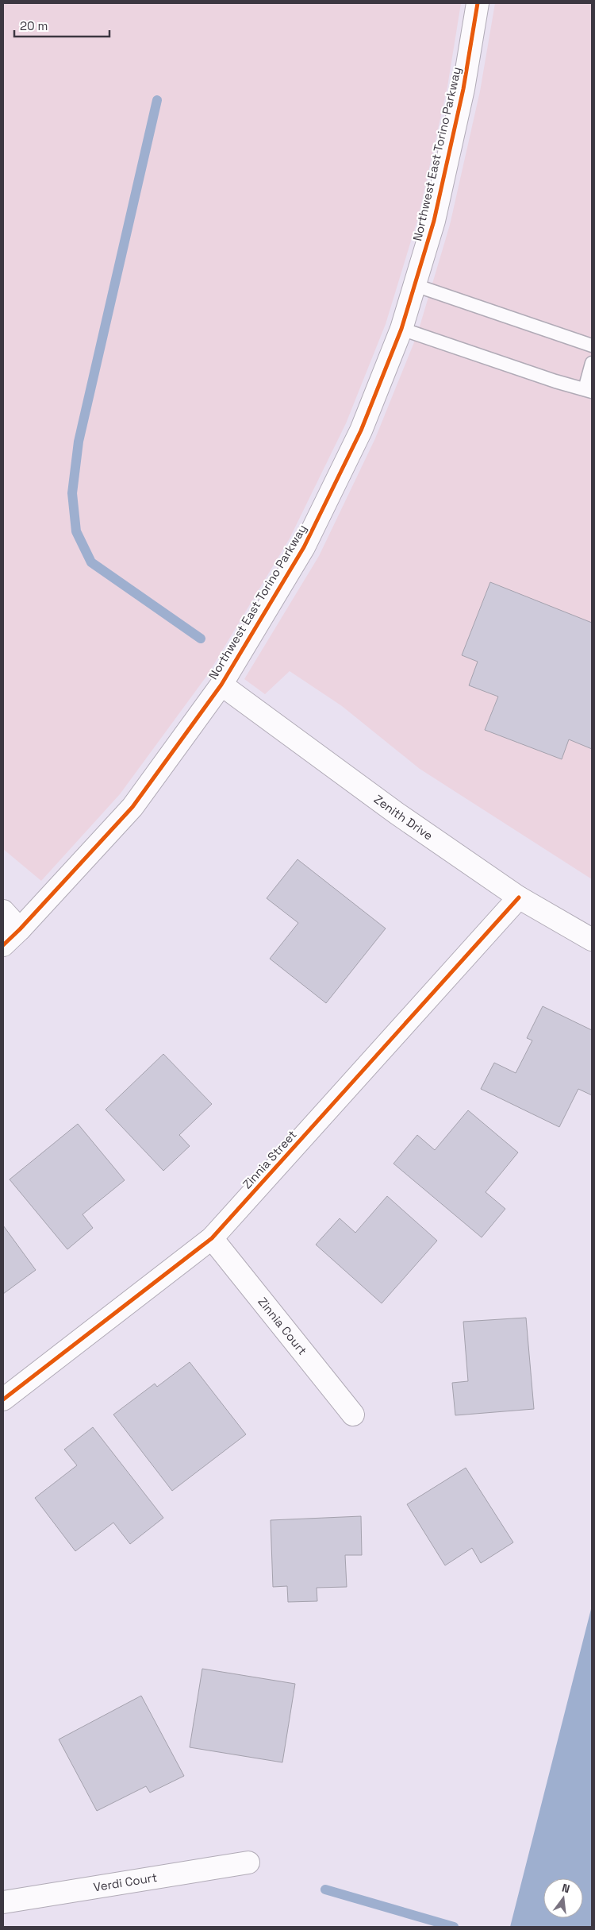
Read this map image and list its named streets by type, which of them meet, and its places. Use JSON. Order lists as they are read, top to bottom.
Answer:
{
  "streets": {
    "street": [
      "Northwest East Torino Parkway",
      "Zenith Drive",
      "Zinnia Street",
      "Zinnia Court",
      "Verdi Court"
    ]
  },
  "crossings": [
    ["Northwest East Torino Parkway", "Zenith Drive"],
    ["Zenith Drive", "Zinnia Street"],
    ["Zinnia Street", "Zinnia Court"]
  ],
  "scale_bar": "20 m",
  "north": "top"
}
